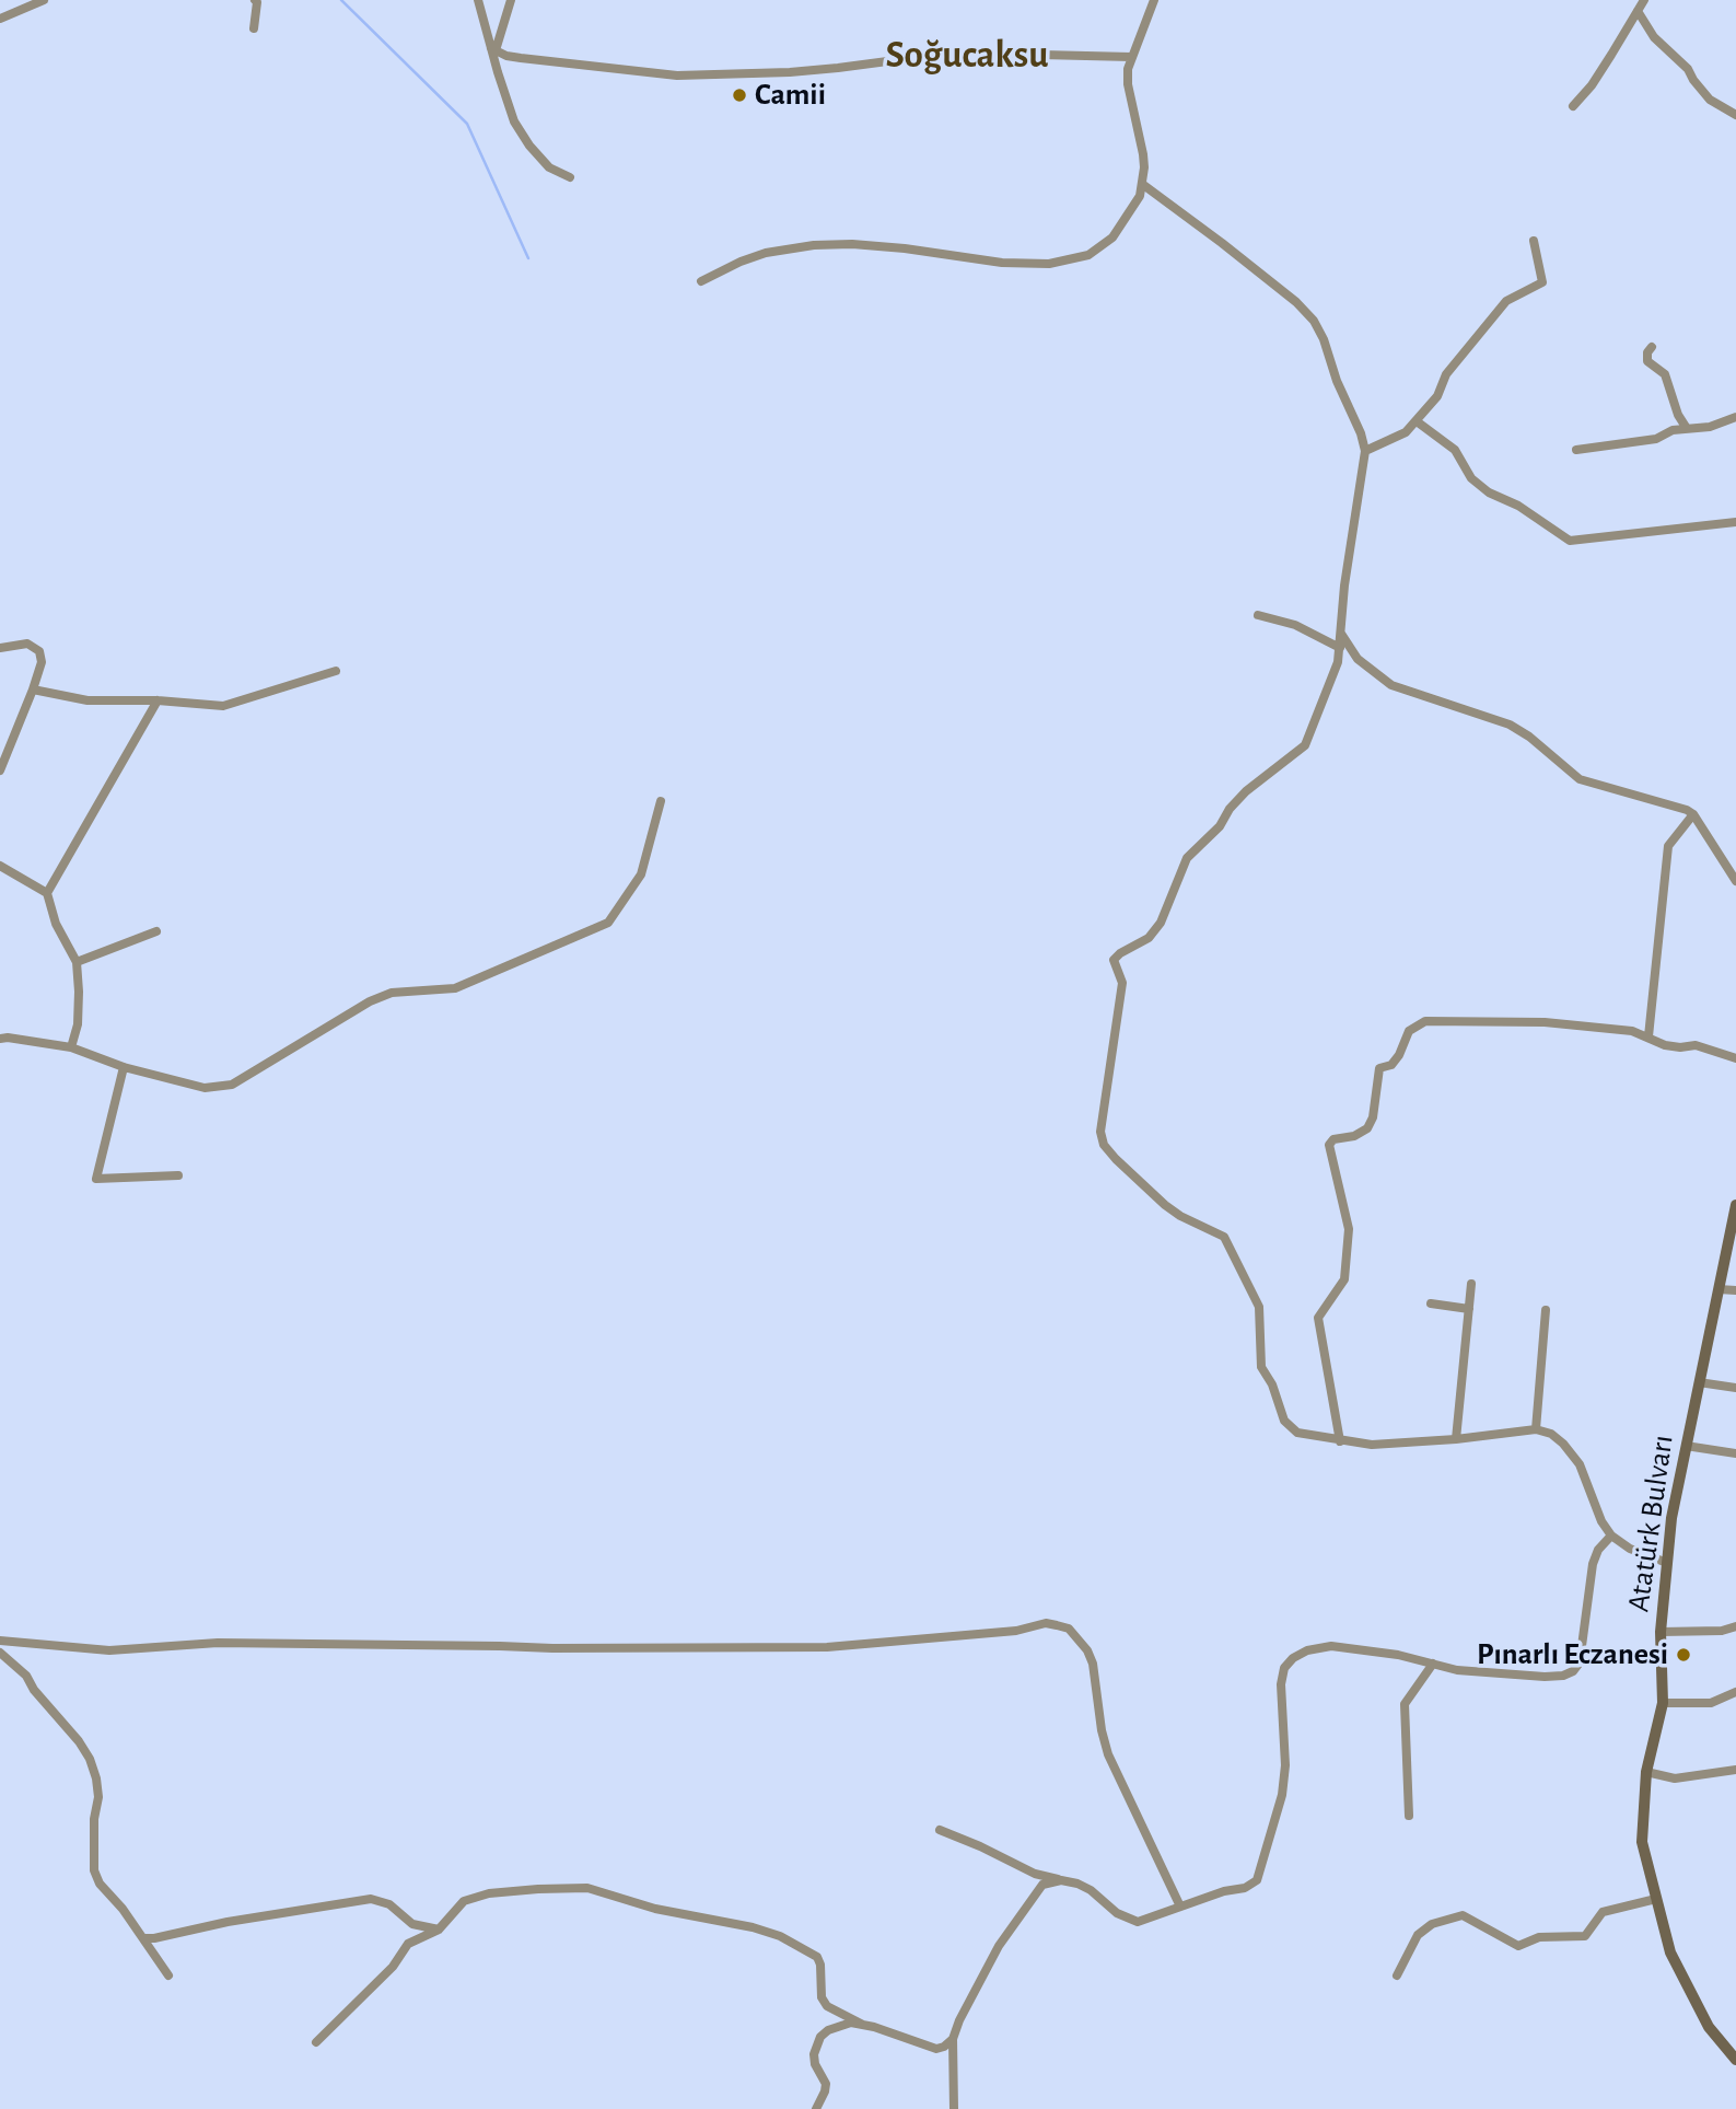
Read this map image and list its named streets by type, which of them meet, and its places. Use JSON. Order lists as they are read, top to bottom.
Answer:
{
  "streets": {
    "street": ["Atatürk Bulvarı"]
  },
  "districts": ["Soğucaksu"],
  "places": ["Camii", "Pınarlı Eczanesi"]
}
